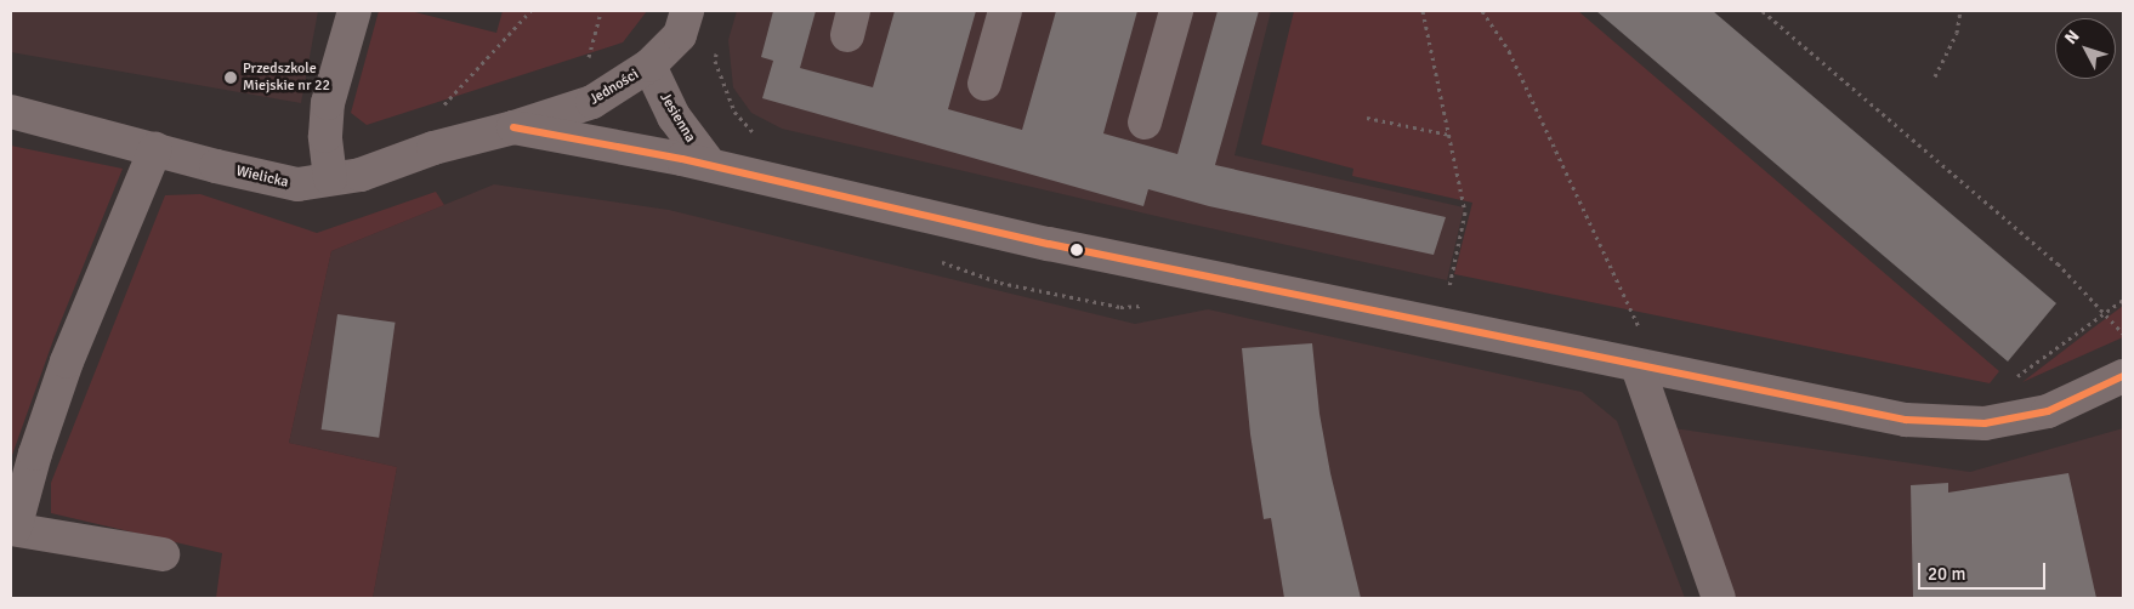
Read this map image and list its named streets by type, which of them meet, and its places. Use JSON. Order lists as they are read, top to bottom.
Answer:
{
  "streets": {
    "street": ["Jedności", "Jesienna", "Wielicka"]
  },
  "crossings": [
    ["Jedności", "Jesienna"],
    ["Jedności", "Wielicka"],
    ["Jesienna", "Wielicka"]
  ],
  "places": ["Przedszkole Miejskie nr 22"],
  "scale_bar": "20 m",
  "north": "top left"
}
